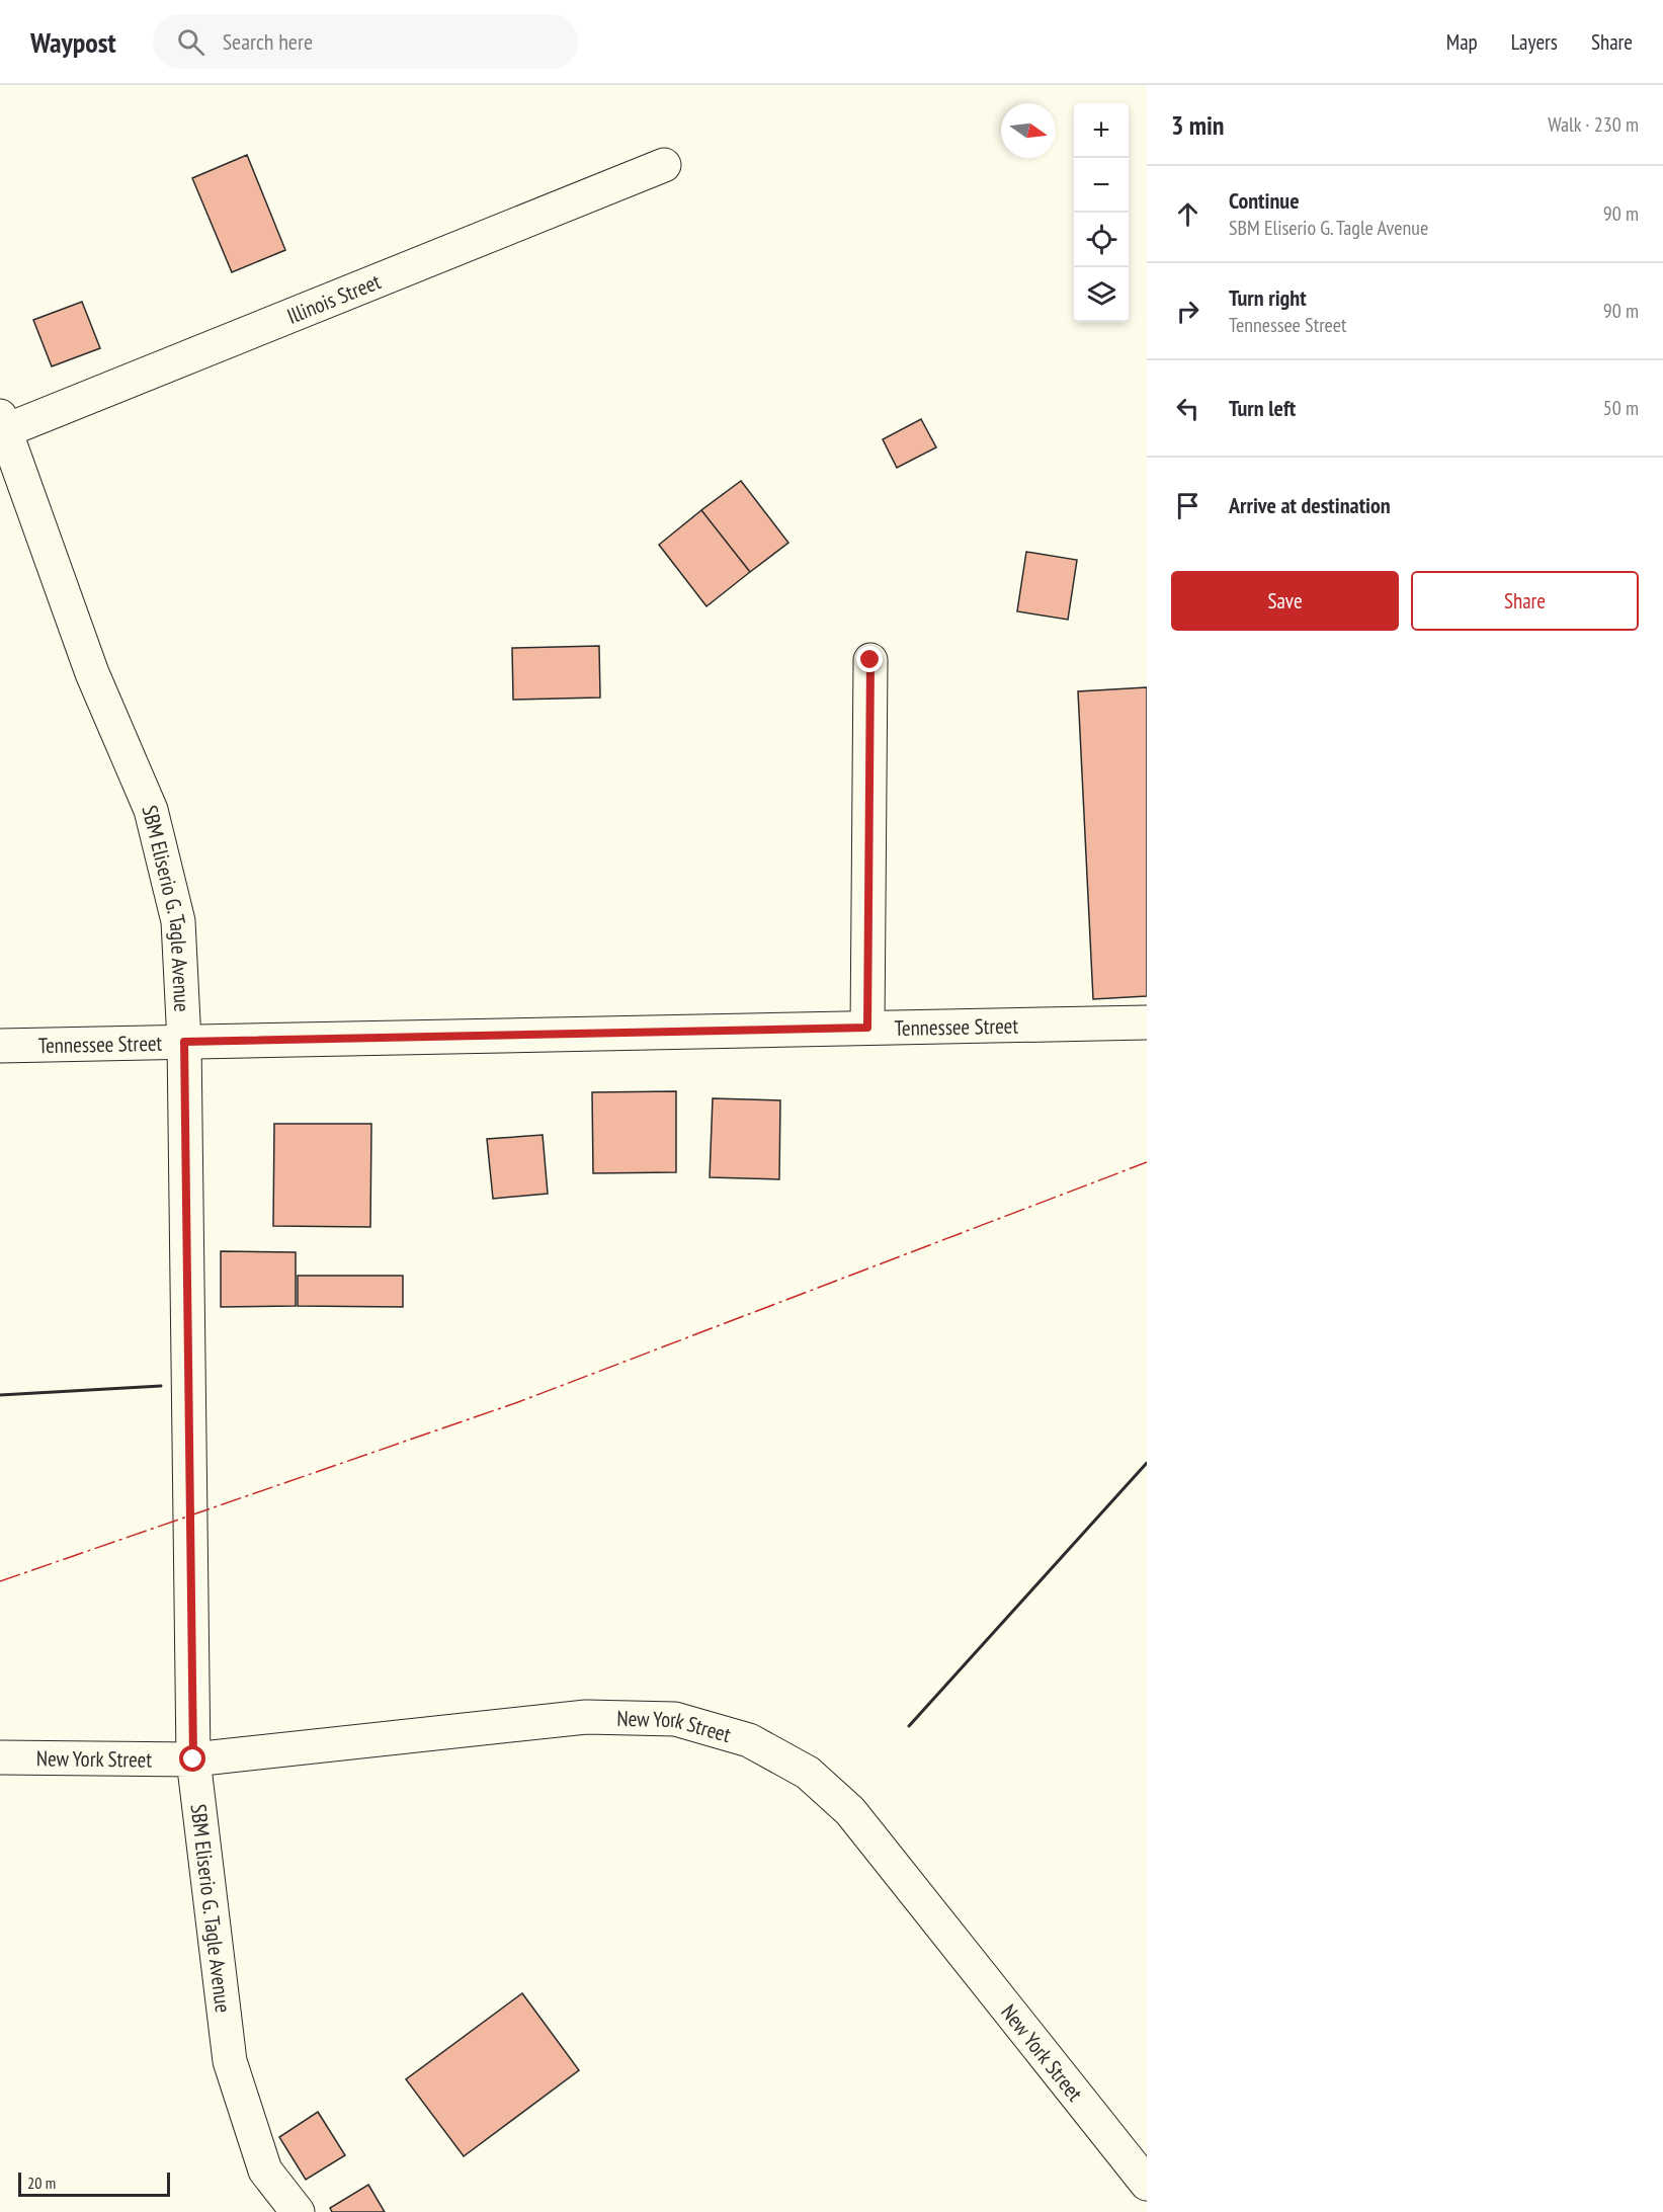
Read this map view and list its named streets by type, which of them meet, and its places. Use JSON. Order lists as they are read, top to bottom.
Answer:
{
  "streets": {
    "street": [
      "Illinois Street",
      "SBM Eliserio G. Tagle Avenue",
      "Tennessee Street",
      "New York Street"
    ]
  },
  "crossings": [
    ["Illinois Street", "SBM Eliserio G. Tagle Avenue"],
    ["SBM Eliserio G. Tagle Avenue", "Tennessee Street"],
    ["SBM Eliserio G. Tagle Avenue", "New York Street"]
  ],
  "scale_bar": "20 m",
  "north": "right",
  "page": {
    "header": "Waypost",
    "search": "Search here",
    "nav": ["Map", "Layers", "Share"],
    "heading": ["3 min", "Walk · 230 m"],
    "map_buttons": ["+", "−"],
    "list": [
      ["Continue", "SBM Eliserio G. Tagle Avenue", "90 m"],
      ["Turn right", "Tennessee Street", "90 m"],
      ["Turn left", "50 m"],
      "Arrive at destination"
    ],
    "buttons": ["Save", "Share"],
    "scale": "20 m"
  }
}
